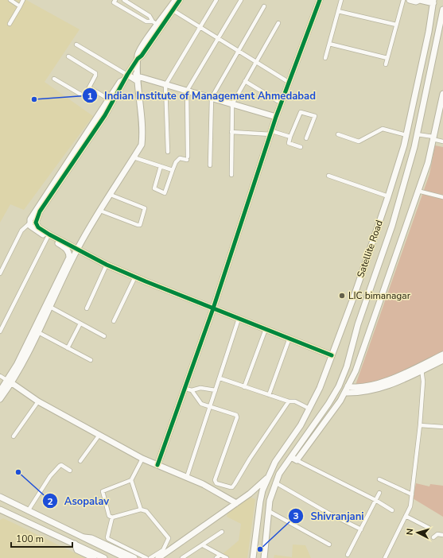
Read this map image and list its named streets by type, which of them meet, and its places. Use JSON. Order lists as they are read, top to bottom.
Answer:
{
  "streets": {
    "street": ["Satellite Road"]
  },
  "places": [
    "Indian Institute of Management Ahmedabad",
    "LIC bimanagar",
    "Asopalav",
    "Shivranjani"
  ],
  "scale_bar": "100 m",
  "north": "left"
}
